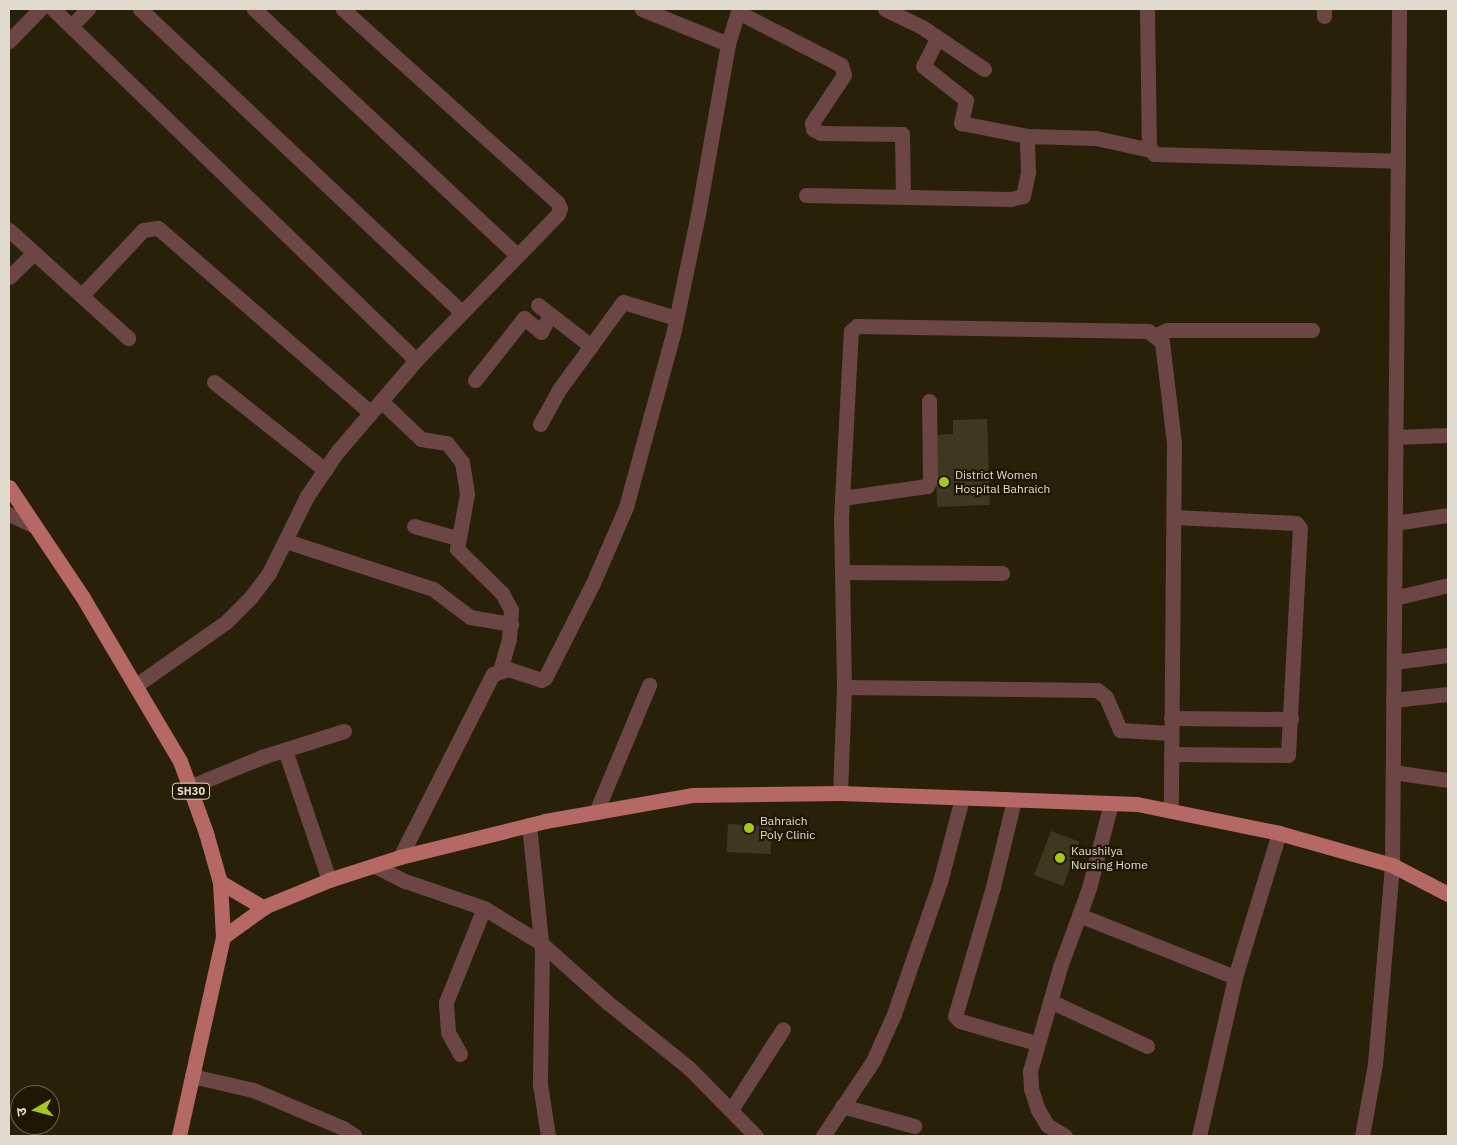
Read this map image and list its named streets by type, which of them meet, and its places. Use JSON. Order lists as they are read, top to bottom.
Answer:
{
  "streets": {
    "main road": ["SH30"]
  },
  "places": ["District Women Hospital Bahraich", "Bahraich Poly Clinic", "Kaushilya Nursing Home"],
  "north": "left"
}
